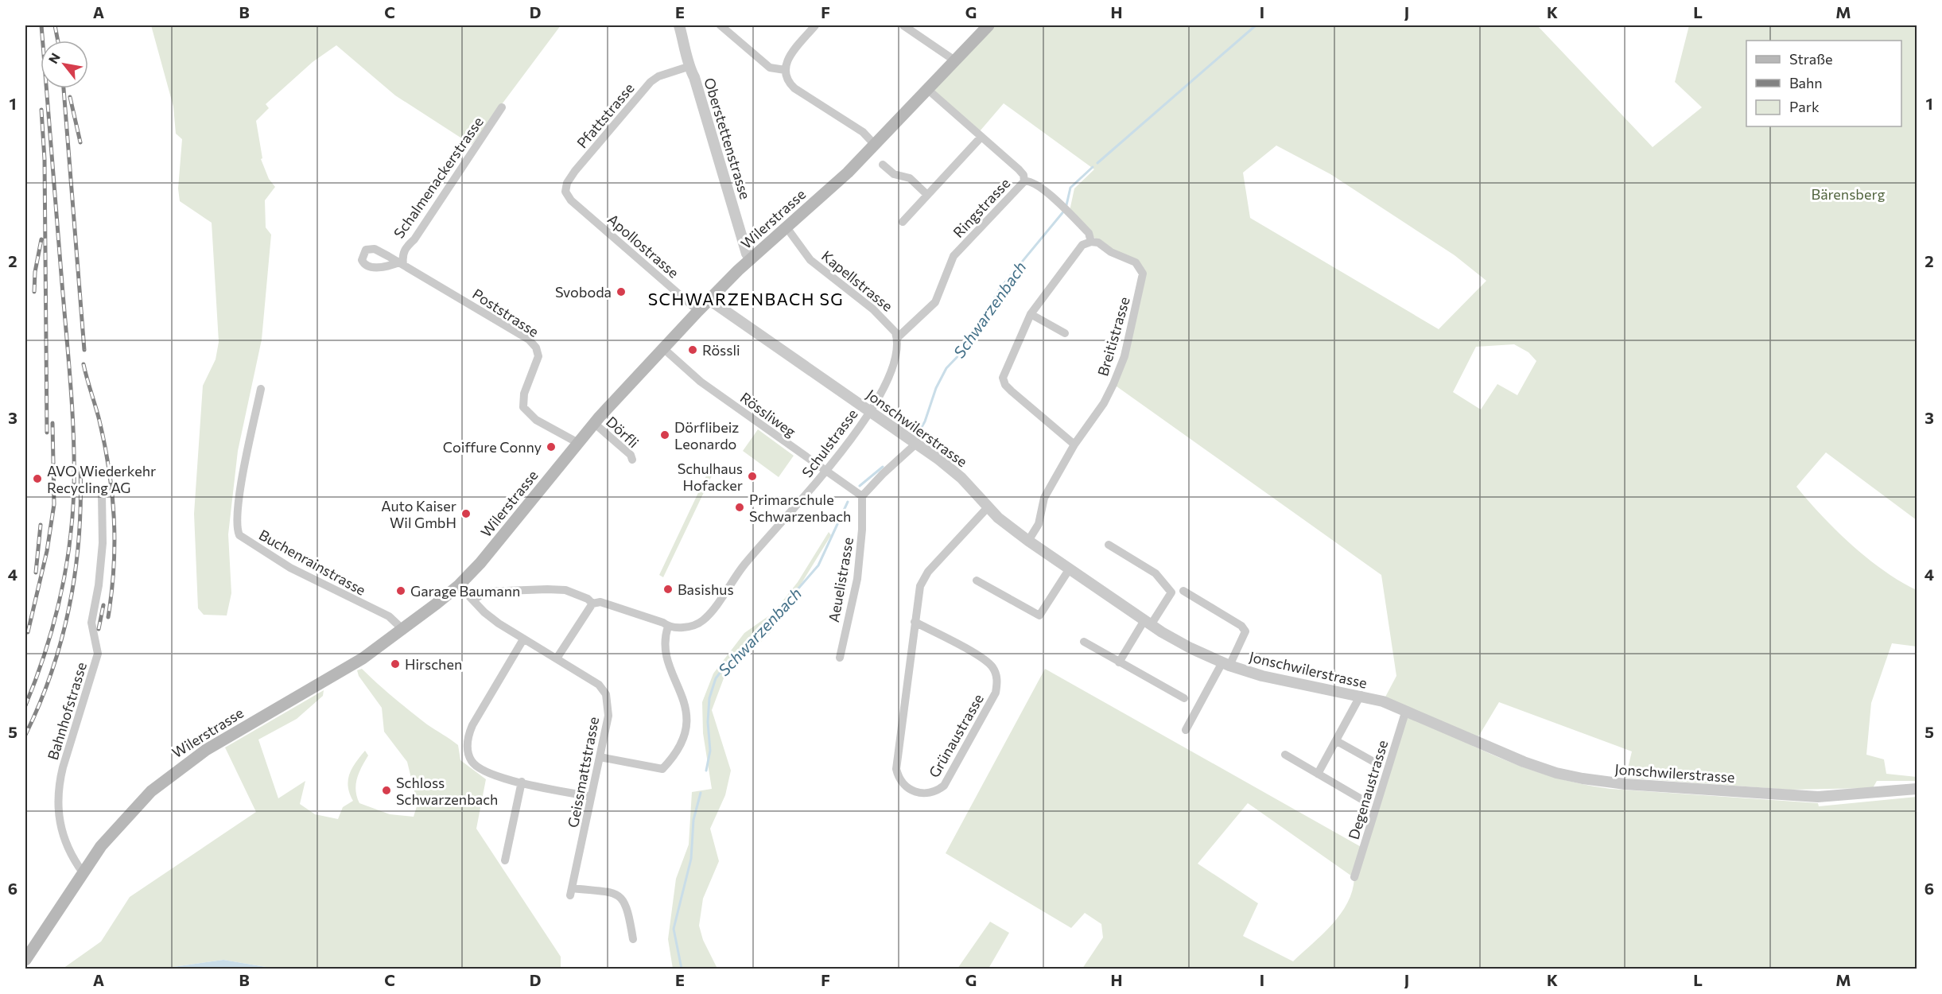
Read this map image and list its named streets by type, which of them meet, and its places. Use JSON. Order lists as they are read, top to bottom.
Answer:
{
  "streets": {
    "main road": ["Wilerstrasse"],
    "street": [
      "Pfattstrasse",
      "Oberstettenstrasse",
      "Schalmenackerstrasse",
      "Ringstrasse",
      "Apollostrasse",
      "Kapellstrasse",
      "Poststrasse",
      "Breitistrasse",
      "Rössliweg",
      "Jonschwilerstrasse",
      "Dörfli",
      "Schulstrasse",
      "Buchenrainstrasse",
      "Aeuelistrasse",
      "Bahnhofstrasse",
      "Grünaustrasse",
      "Geissmattstrasse",
      "Degenaustrasse"
    ]
  },
  "crossings": [
    ["Pfattstrasse", "Oberstettenstrasse"],
    ["Pfattstrasse", "Apollostrasse"],
    ["Oberstettenstrasse", "Wilerstrasse"],
    ["Schalmenackerstrasse", "Poststrasse"],
    ["Ringstrasse", "Wilerstrasse"],
    ["Ringstrasse", "Kapellstrasse"],
    ["Ringstrasse", "Breitistrasse"],
    ["Wilerstrasse", "Apollostrasse"],
    ["Wilerstrasse", "Kapellstrasse"],
    ["Wilerstrasse", "Poststrasse"],
    ["Wilerstrasse", "Rössliweg"],
    ["Wilerstrasse", "Jonschwilerstrasse"],
    ["Wilerstrasse", "Dörfli"],
    ["Wilerstrasse", "Buchenrainstrasse"],
    ["Wilerstrasse", "Bahnhofstrasse"],
    ["Wilerstrasse", "Geissmattstrasse"],
    ["Breitistrasse", "Jonschwilerstrasse"],
    ["Rössliweg", "Schulstrasse"],
    ["Rössliweg", "Aeuelistrasse"],
    ["Jonschwilerstrasse", "Schulstrasse"],
    ["Jonschwilerstrasse", "Grünaustrasse"],
    ["Jonschwilerstrasse", "Degenaustrasse"],
    ["Schulstrasse", "Geissmattstrasse"]
  ],
  "districts": ["SCHWARZENBACH SG"],
  "water": ["Schwarzenbach"],
  "parks": ["Bärensberg"],
  "places": [
    "Svoboda",
    "Rössli",
    "Dörflibeiz Leonardo",
    "Coiffure Conny",
    "Schulhaus Hofacker",
    "AVO Wiederkehr Recycling AG",
    "Primarschule Schwarzenbach",
    "Auto Kaiser Wil GmbH",
    "Basishus",
    "Garage Baumann",
    "Hirschen",
    "Schloss Schwarzenbach"
  ],
  "legend": ["Straße", "Bahn", "Park"],
  "north": "top left",
  "grid": {
    "columns": [
      "A",
      "B",
      "C",
      "D",
      "E",
      "F",
      "G",
      "H",
      "I",
      "J",
      "K",
      "L",
      "M"
    ],
    "rows": [
      "1",
      "2",
      "3",
      "4",
      "5",
      "6"
    ]
  }
}
